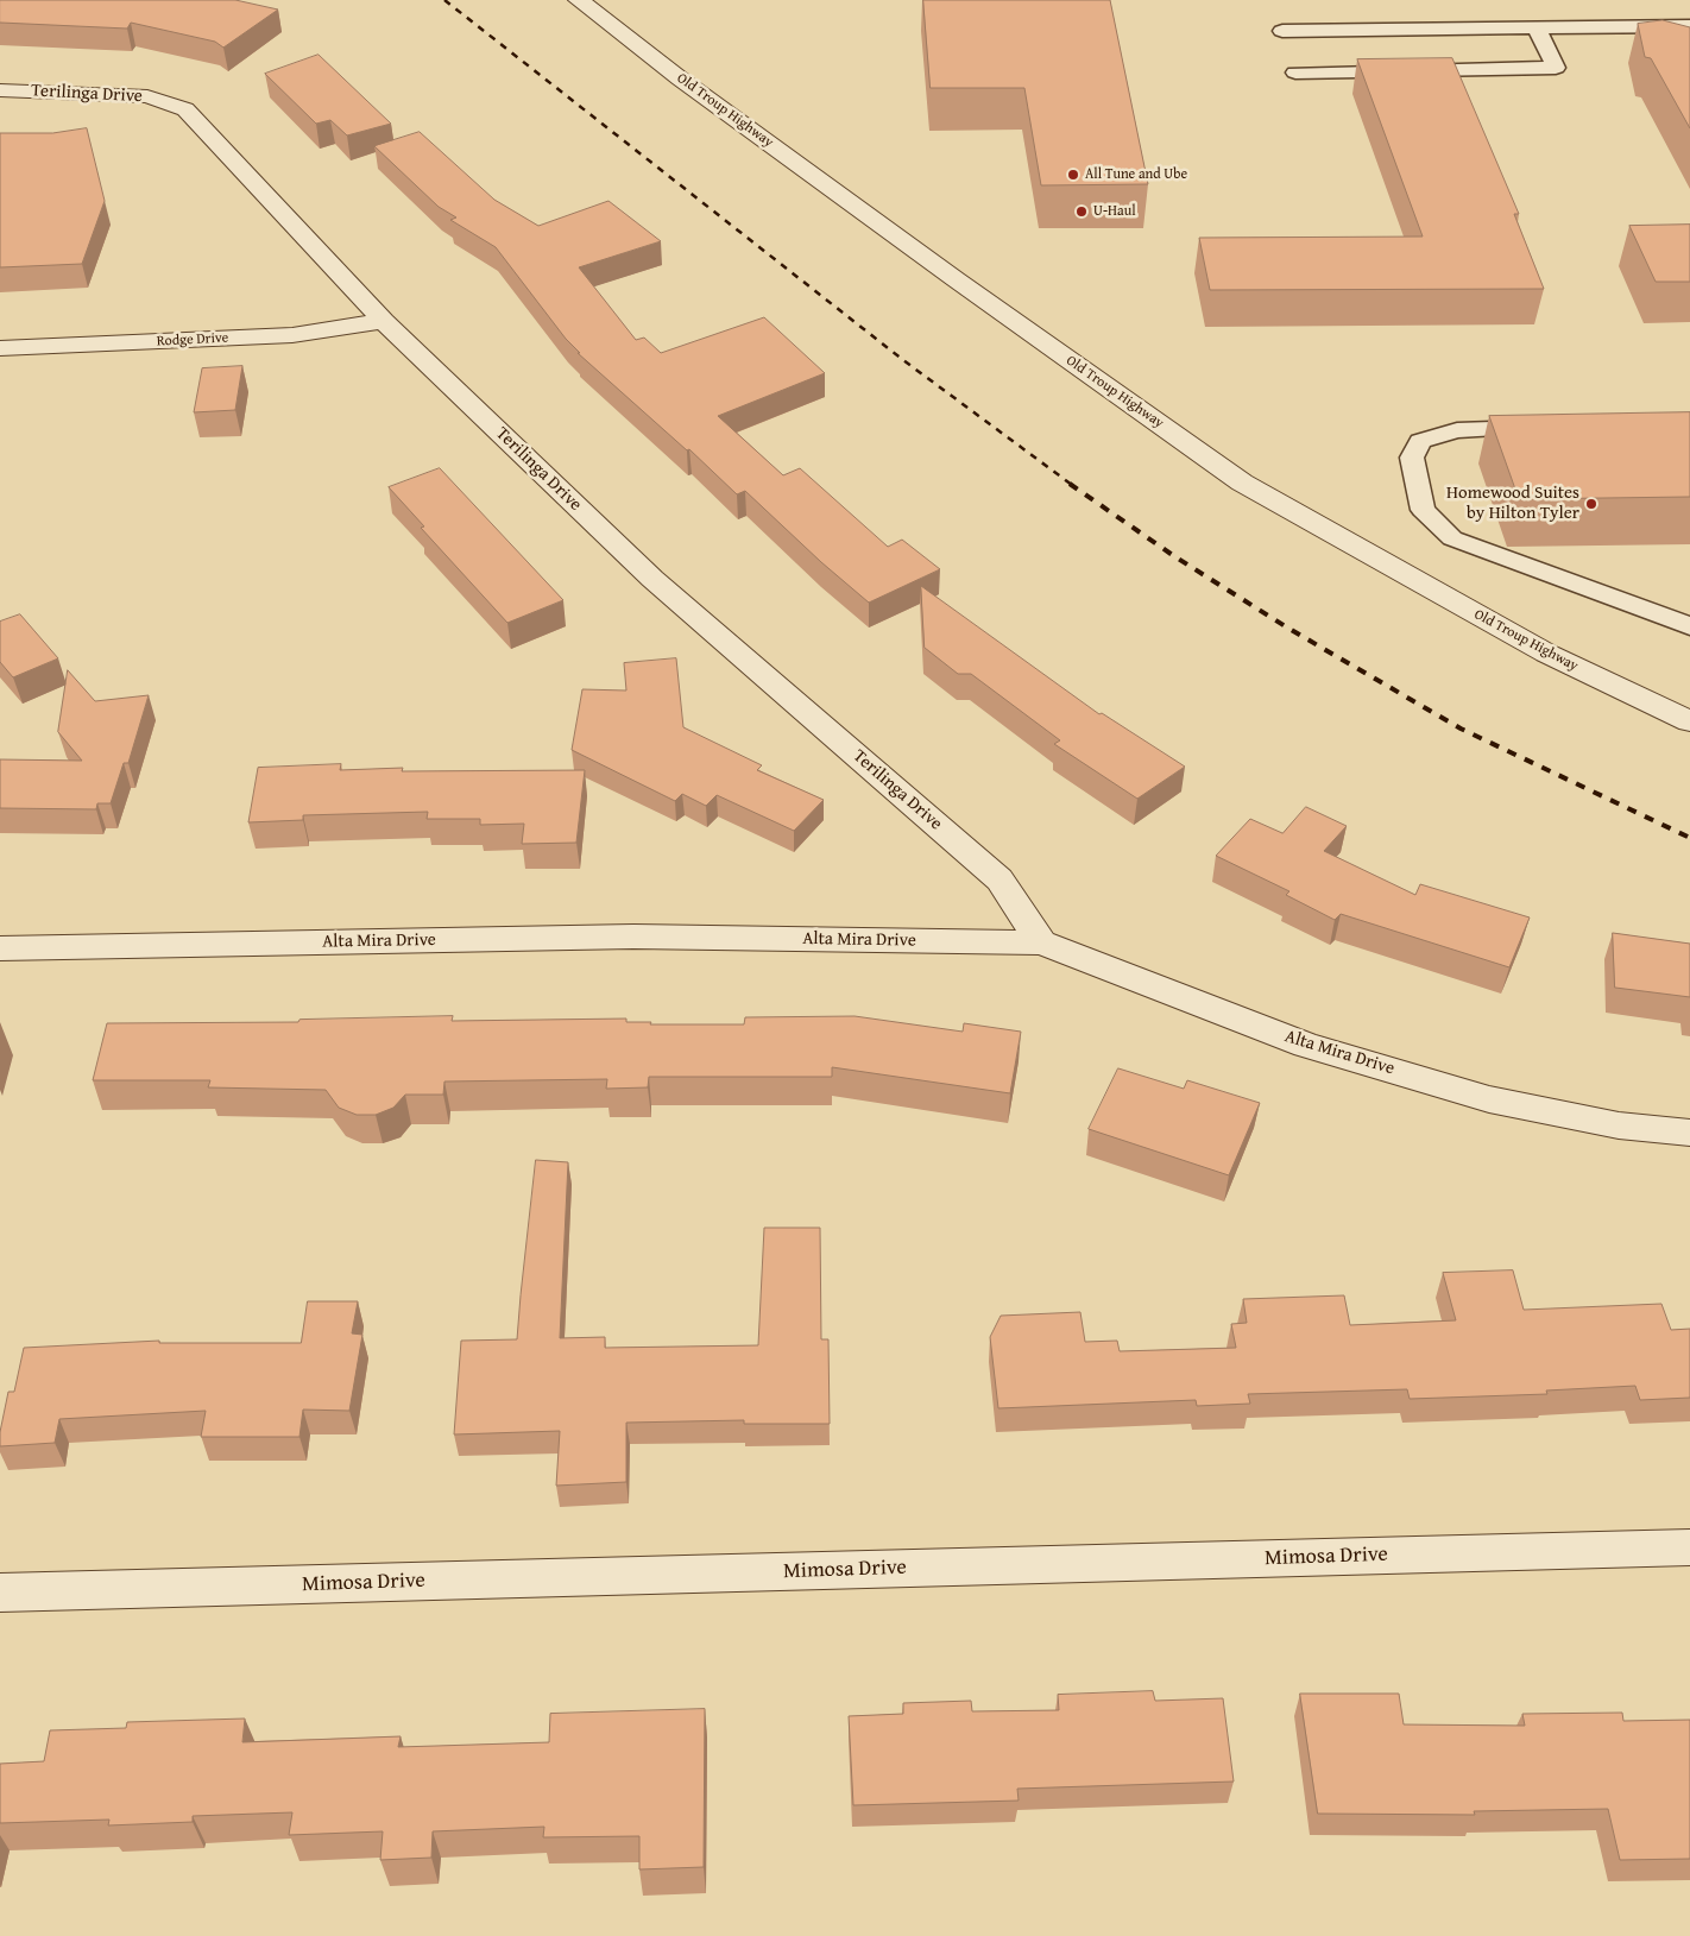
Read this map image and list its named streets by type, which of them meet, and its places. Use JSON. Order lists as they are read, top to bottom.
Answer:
{
  "streets": {
    "street": [
      "Terilinga Drive",
      "Old Troup Highway",
      "Rodge Drive",
      "Alta Mira Drive",
      "Mimosa Drive"
    ]
  },
  "crossings": [
    ["Terilinga Drive", "Rodge Drive"],
    ["Terilinga Drive", "Alta Mira Drive"]
  ],
  "places": ["All Tune and Ube", "U-Haul", "Homewood Suites by Hilton Tyler"]
}
